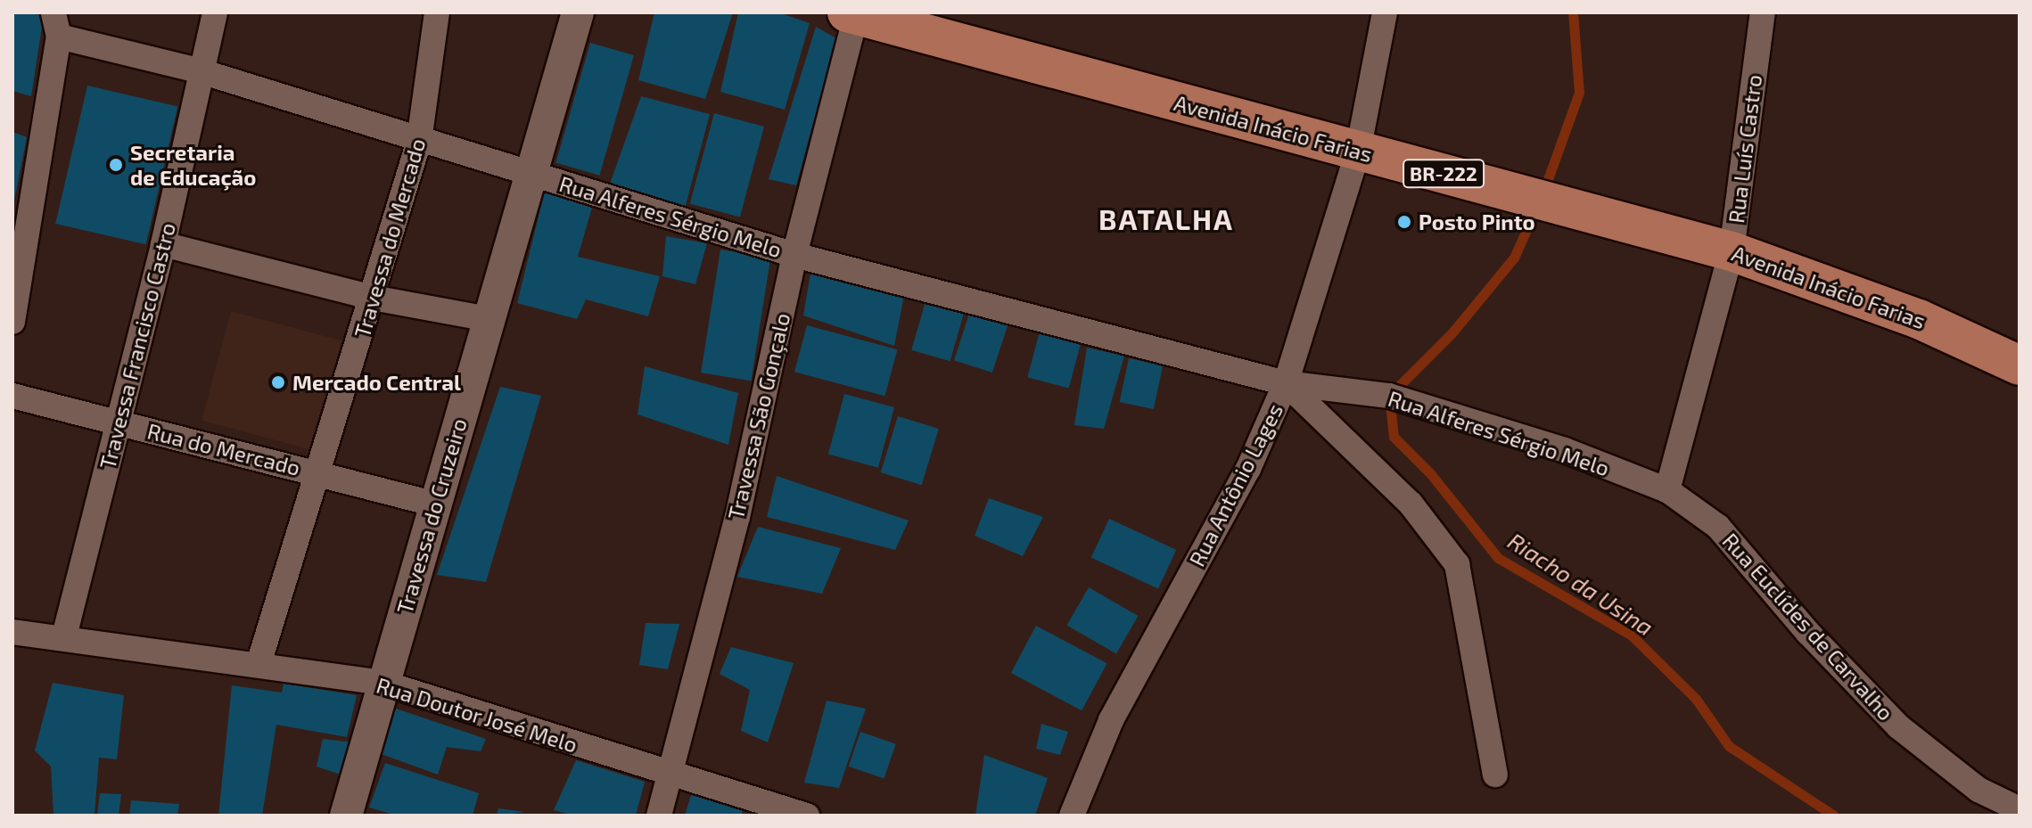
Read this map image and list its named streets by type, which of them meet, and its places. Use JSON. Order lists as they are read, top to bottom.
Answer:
{
  "streets": {
    "main road": ["Avenida Inácio Farias", "BR-222"],
    "street": [
      "Rua Luís Castro",
      "Rua Alferes Sérgio Melo",
      "Travessa do Mercado",
      "Travessa Francisco Castro",
      "Travessa São Gonçalo",
      "Rua do Mercado",
      "Rua Antônio Lages",
      "Travessa do Cruzeiro",
      "Rua Euclídes de Carvalho",
      "Rua Doutor José Melo"
    ]
  },
  "crossings": [
    ["Avenida Inácio Farias", "Rua Luís Castro"],
    ["Avenida Inácio Farias", "Travessa São Gonçalo"],
    ["Avenida Inácio Farias", "Rua Antônio Lages"],
    ["Rua Luís Castro", "Rua Alferes Sérgio Melo"],
    ["Rua Luís Castro", "Rua Euclídes de Carvalho"],
    ["Rua Alferes Sérgio Melo", "Travessa do Mercado"],
    ["Rua Alferes Sérgio Melo", "Travessa Francisco Castro"],
    ["Rua Alferes Sérgio Melo", "Travessa São Gonçalo"],
    ["Rua Alferes Sérgio Melo", "Rua Antônio Lages"],
    ["Rua Alferes Sérgio Melo", "Travessa do Cruzeiro"],
    ["Rua Alferes Sérgio Melo", "Rua Euclídes de Carvalho"],
    ["Travessa do Mercado", "Rua do Mercado"],
    ["Travessa do Mercado", "Rua Doutor José Melo"],
    ["Travessa Francisco Castro", "Rua do Mercado"],
    ["Travessa Francisco Castro", "Rua Doutor José Melo"],
    ["Travessa São Gonçalo", "Rua Doutor José Melo"],
    ["Rua do Mercado", "Travessa do Cruzeiro"],
    ["Travessa do Cruzeiro", "Rua Doutor José Melo"]
  ],
  "districts": ["BATALHA"],
  "water": ["Riacho da Usina"],
  "places": ["Secretaria de Educação", "Posto Pinto", "Mercado Central"]
}
